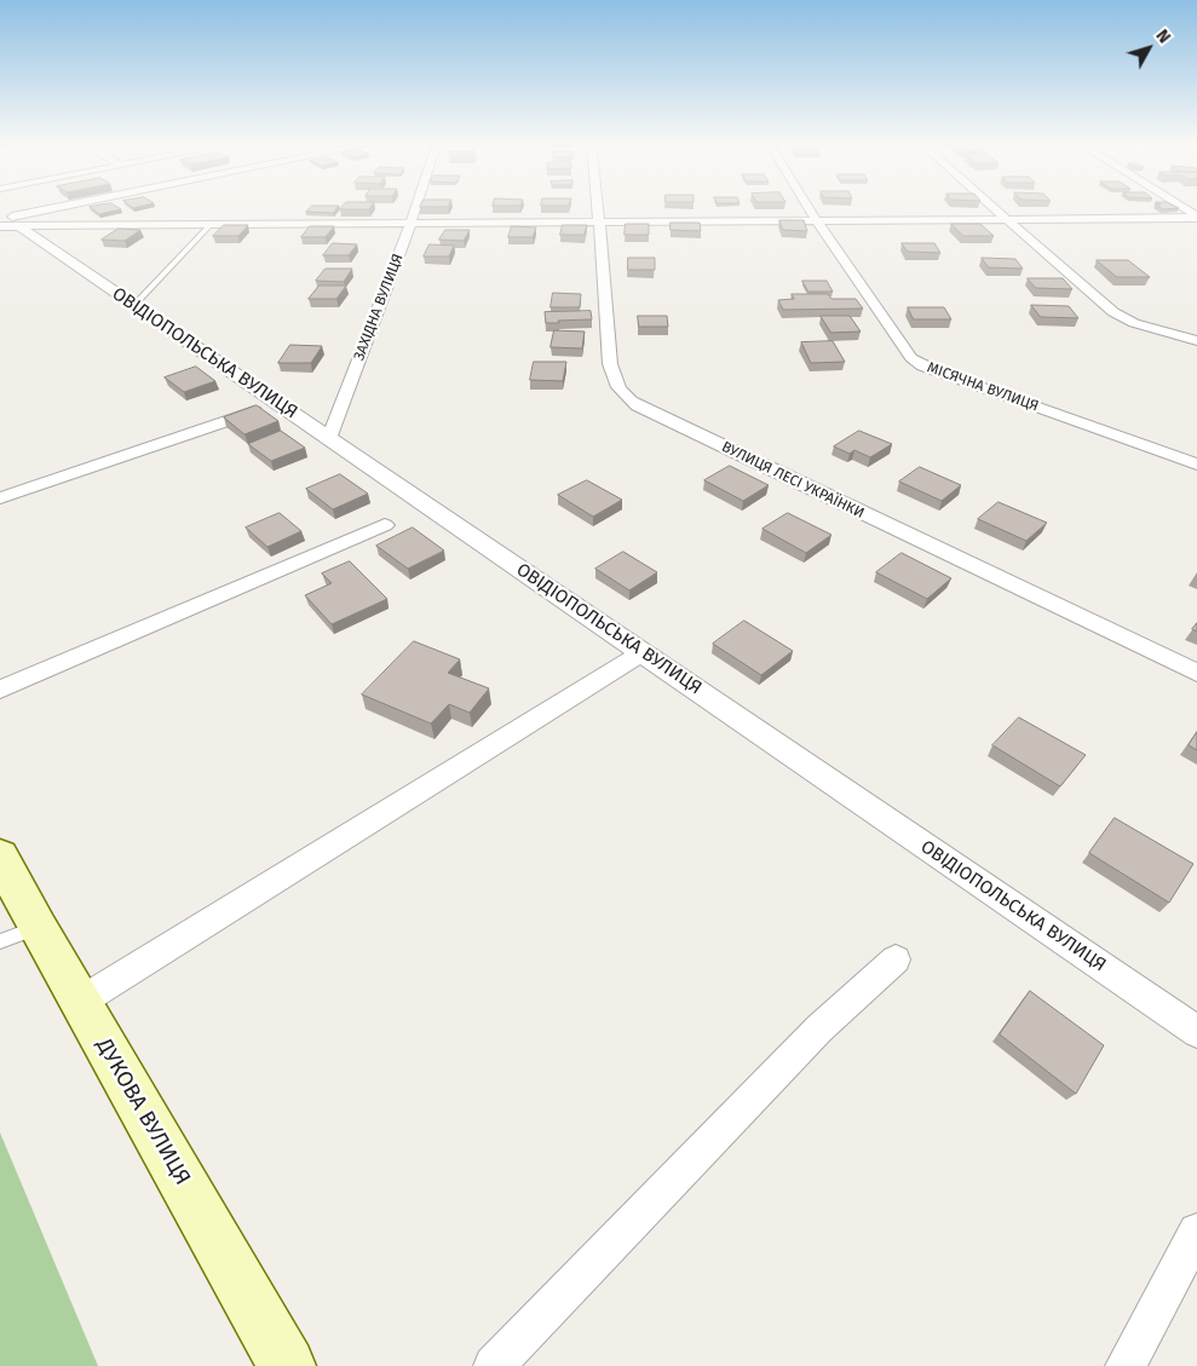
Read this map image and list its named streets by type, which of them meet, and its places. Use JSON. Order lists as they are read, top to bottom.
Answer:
{
  "streets": {
    "street": [
      "ЗАХІДНА ВУЛИЦЯ",
      "ОВІДІОПОЛЬСЬКА ВУЛИЦЯ",
      "МІСЯЧНА ВУЛИЦЯ",
      "ВУЛИЦЯ ЛЕСІ УКРАЇНКИ",
      "ДУКОВА ВУЛИЦЯ"
    ]
  },
  "crossings": [
    ["ЗАХІДНА ВУЛИЦЯ", "ОВІДІОПОЛЬСЬКА ВУЛИЦЯ"]
  ],
  "north": "top right"
}
